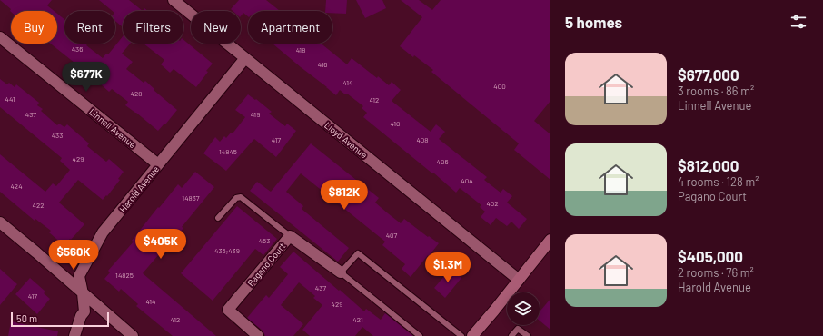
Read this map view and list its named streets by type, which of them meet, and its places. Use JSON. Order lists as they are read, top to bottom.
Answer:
{
  "streets": {
    "street": [
      "Linnell Avenue",
      "Lloyd Avenue",
      "Harold Avenue",
      "Pagano Court"
    ]
  },
  "crossings": [
    ["Linnell Avenue", "Harold Avenue"],
    ["Lloyd Avenue", "Harold Avenue"]
  ],
  "house_numbers": [
    "436",
    "418",
    "416",
    "414",
    "400",
    "428",
    "441",
    "412",
    "437",
    "419",
    "410",
    "433",
    "417",
    "408",
    "14845",
    "429",
    "406",
    "404",
    "424",
    "14837",
    "402",
    "422",
    "407",
    "453",
    "435;439",
    "14825",
    "437",
    "417",
    "414",
    "429",
    "412",
    "421"
  ],
  "scale_bar": "50 m",
  "page": {
    "heading": "5 homes",
    "chip": [
      "Buy",
      "Rent",
      "Filters",
      "New",
      "Apartment"
    ],
    "list": [
      {
        "name": "$677,000",
        "note": "3 rooms · 86 m² · Linnell Avenue"
      },
      {
        "name": "$812,000",
        "note": "4 rooms · 128 m² · Pagano Court"
      },
      {
        "name": "$405,000",
        "note": "2 rooms · 76 m² · Harold Avenue"
      }
    ],
    "price": [
      "$677K",
      "$812K",
      "$405K",
      "$560K",
      "$1.3M"
    ],
    "scale": "50 m"
  }
}
